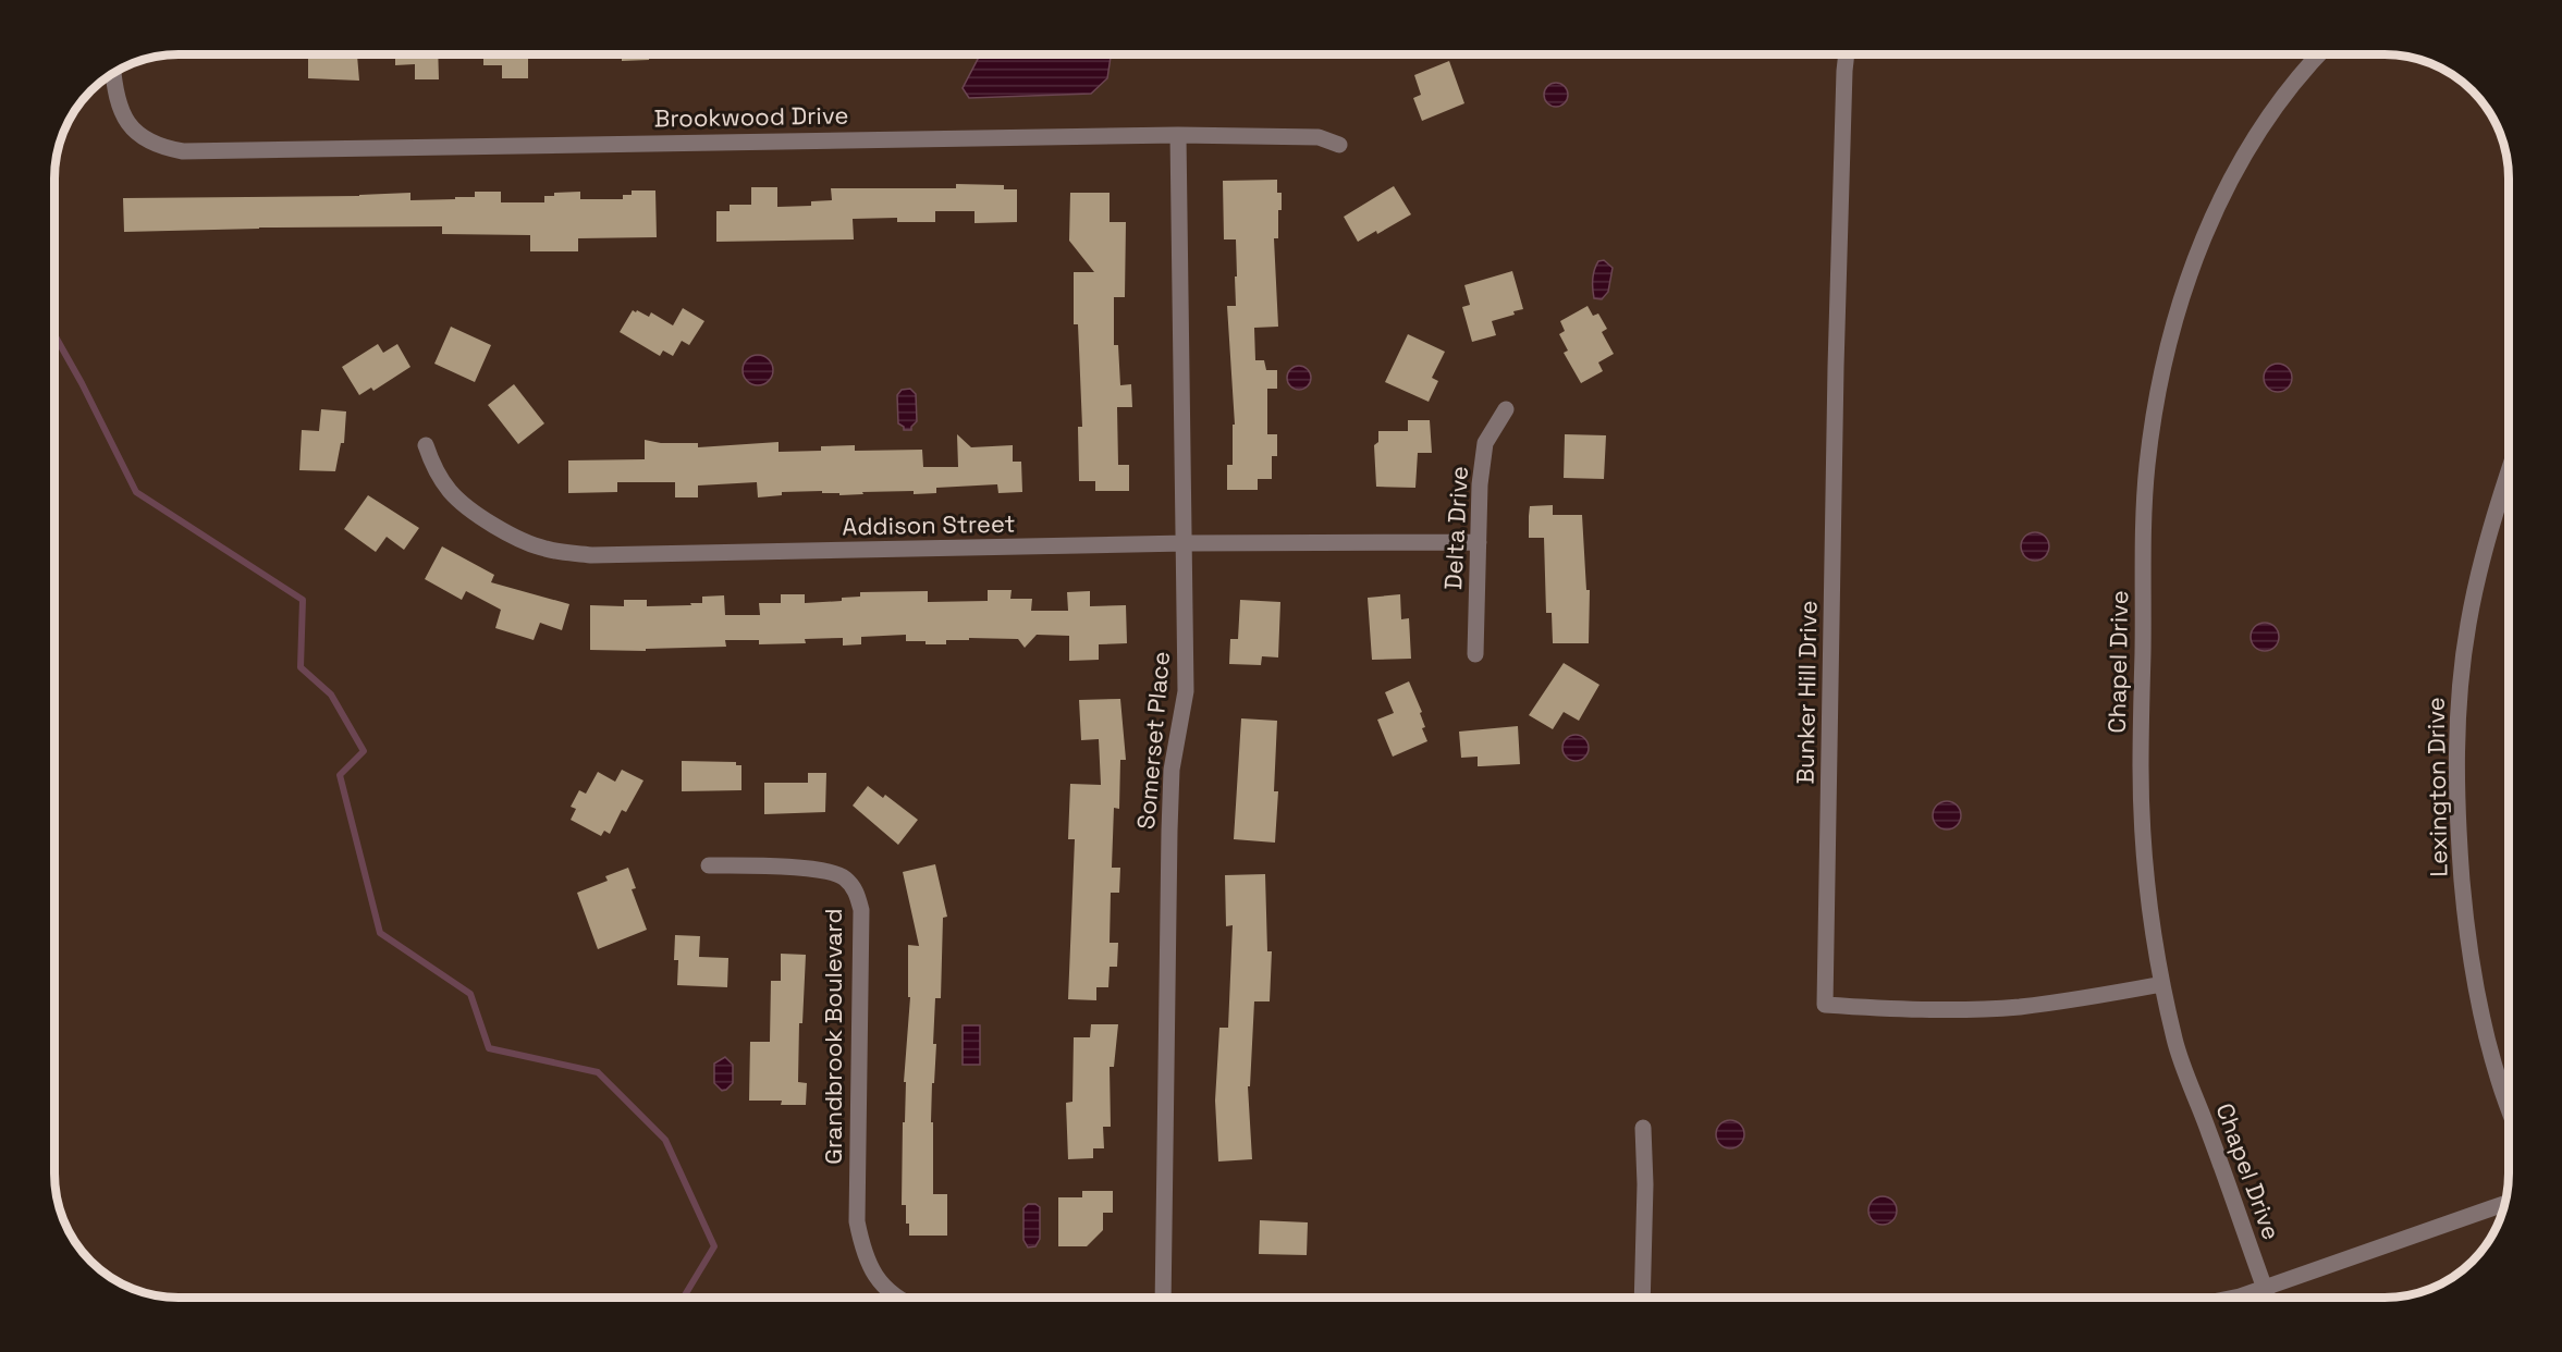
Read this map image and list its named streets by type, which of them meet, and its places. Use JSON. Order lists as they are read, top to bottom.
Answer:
{
  "streets": {
    "street": [
      "Brookwood Drive",
      "Addison Street",
      "Delta Drive",
      "Chapel Drive",
      "Bunker Hill Drive",
      "Somerset Place",
      "Lexington Drive",
      "Grandbrook Boulevard"
    ]
  },
  "crossings": [
    ["Brookwood Drive", "Somerset Place"],
    ["Addison Street", "Delta Drive"],
    ["Addison Street", "Somerset Place"],
    ["Chapel Drive", "Bunker Hill Drive"]
  ]
}
